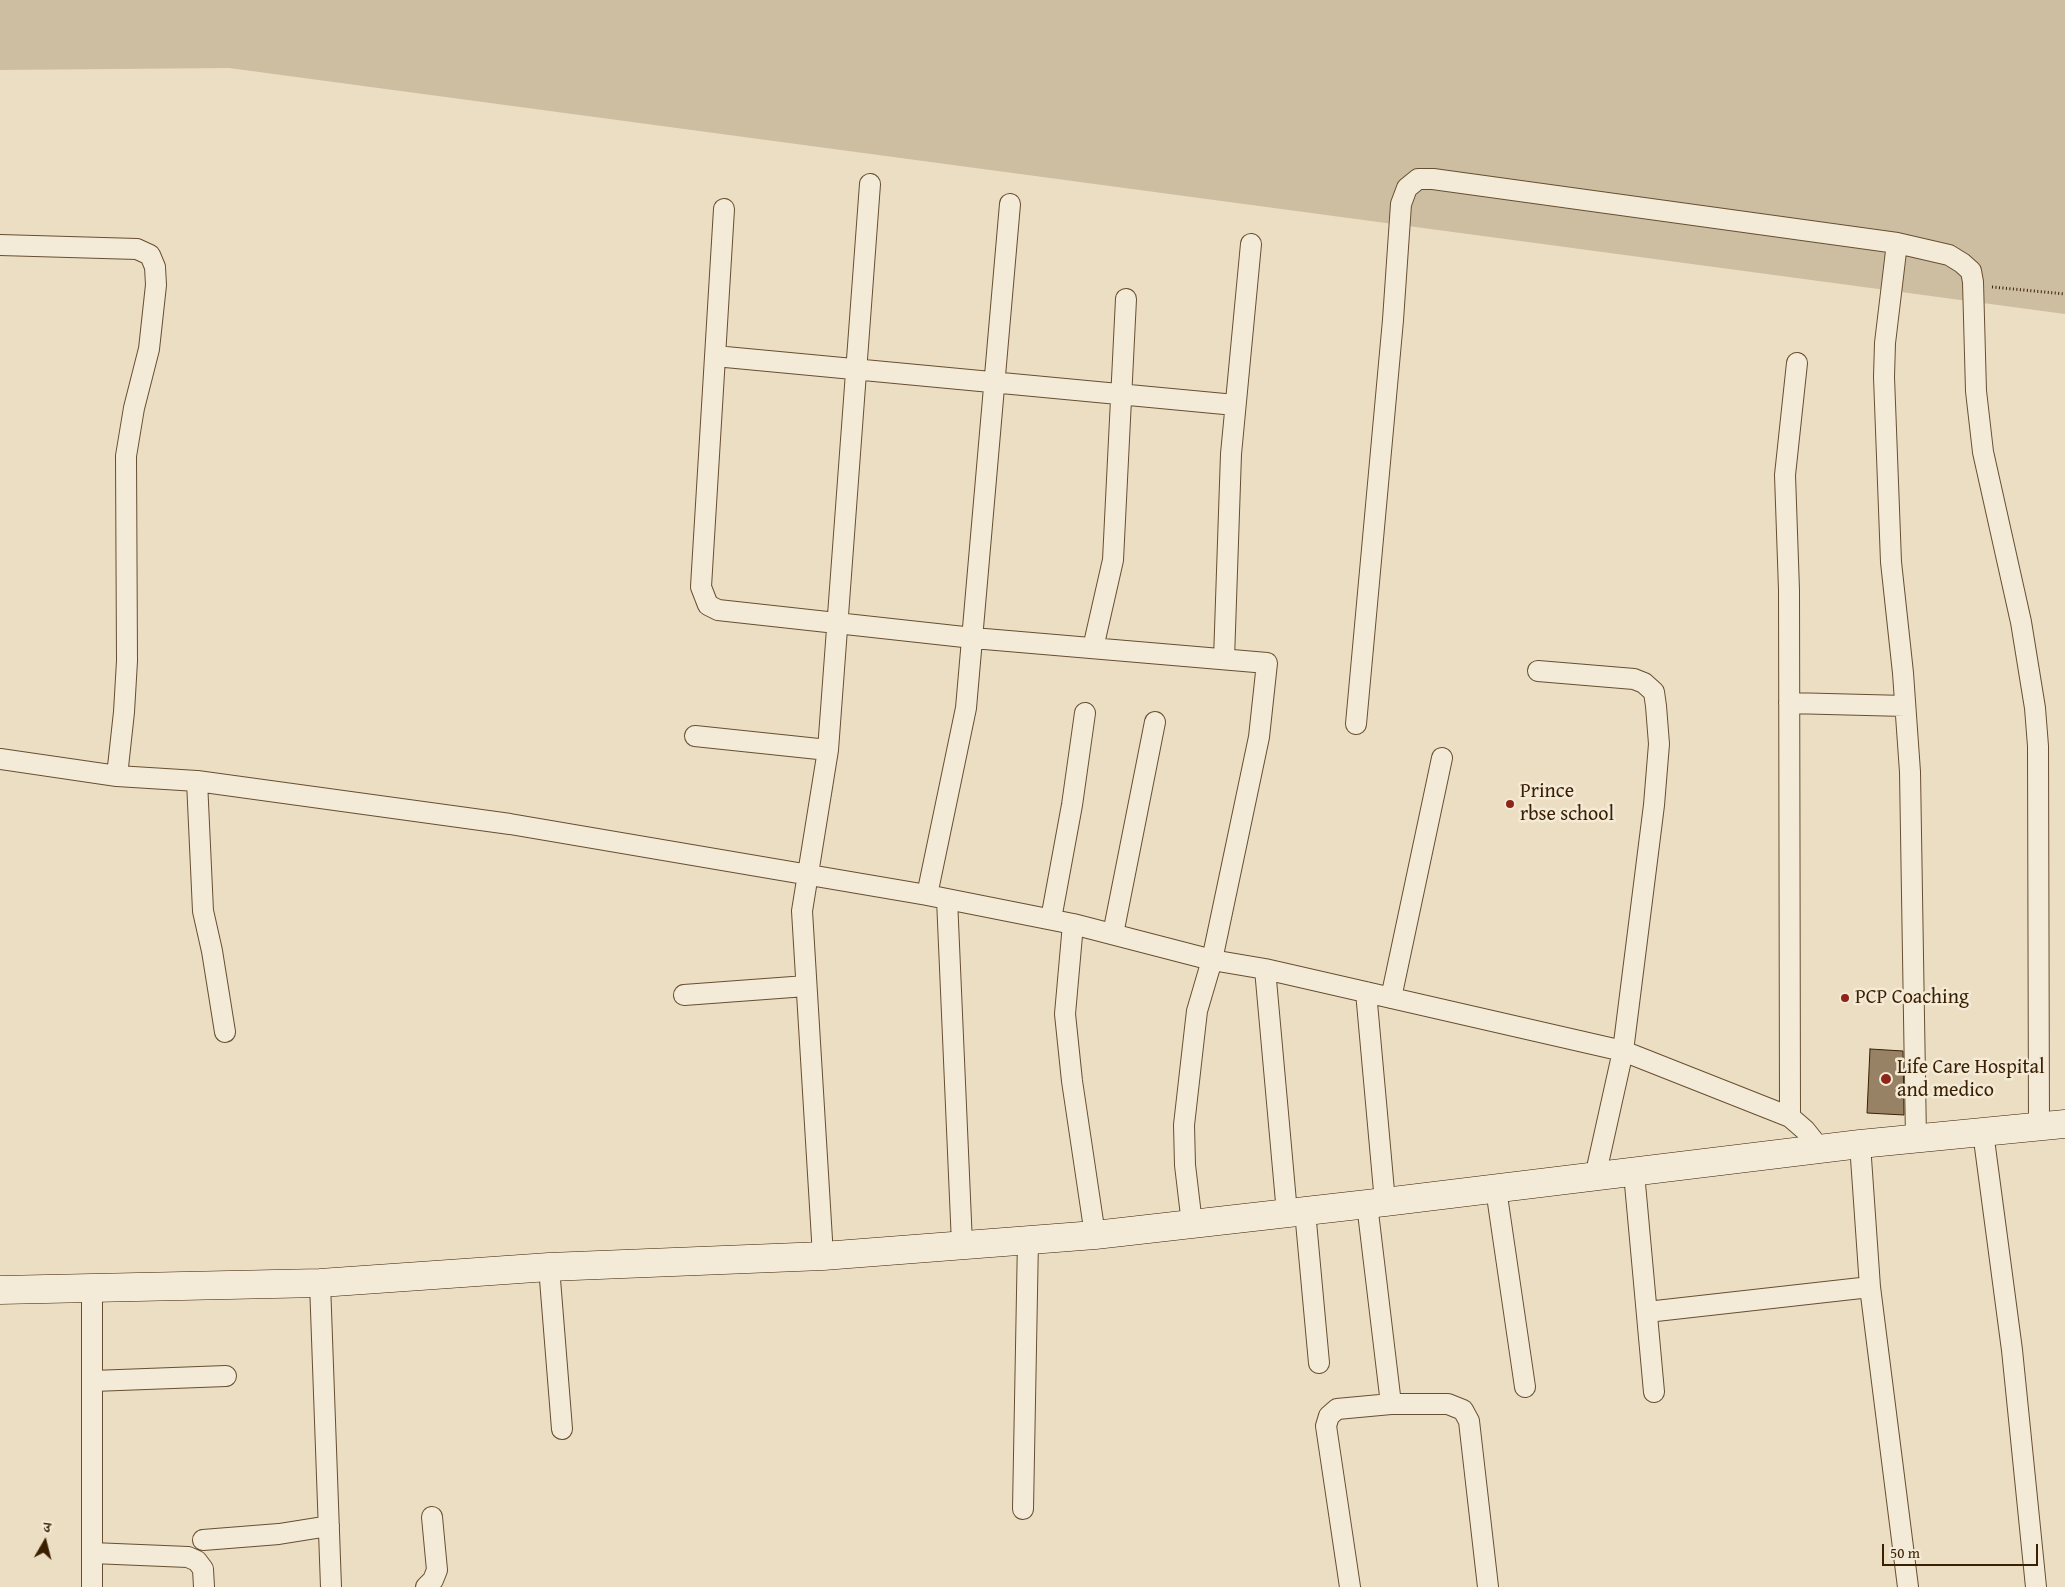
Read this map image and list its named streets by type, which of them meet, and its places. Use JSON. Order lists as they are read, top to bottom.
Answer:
{
  "places": ["Prince rbse school", "PCP Coaching", "Life Care Hospital and medico"],
  "scale_bar": "50 m",
  "north": "top"
}
